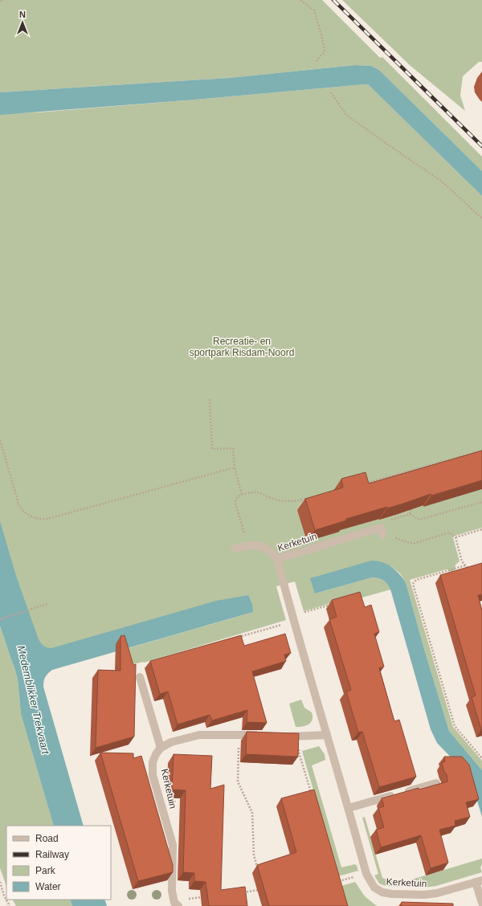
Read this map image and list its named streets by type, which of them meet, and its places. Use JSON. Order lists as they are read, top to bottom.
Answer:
{
  "streets": {
    "street": ["Kerketuin"]
  },
  "water": ["Medemblikker Trekvaart"],
  "parks": ["Recreatie- en sportpark Risdam-Noord"],
  "legend": [
    "Road",
    "Railway",
    "Park",
    "Water"
  ],
  "north": "top"
}
